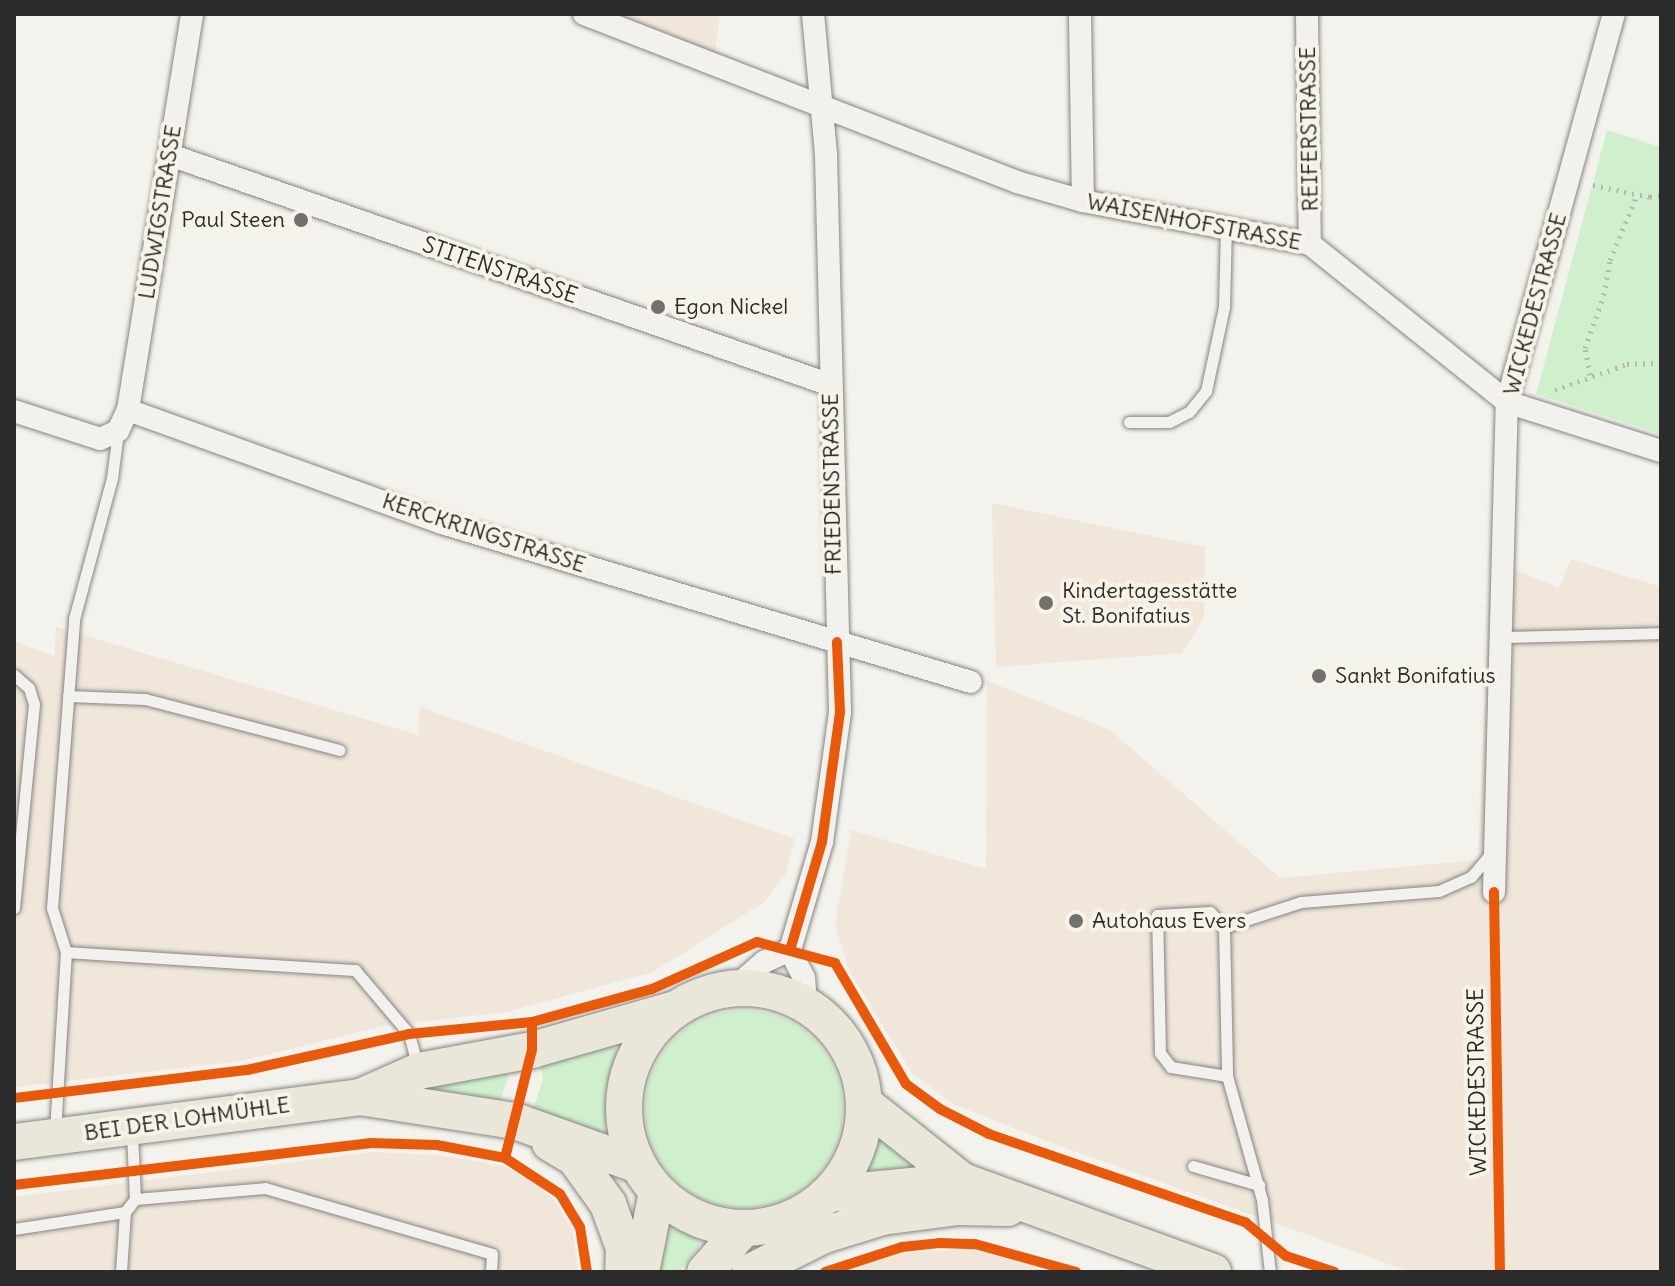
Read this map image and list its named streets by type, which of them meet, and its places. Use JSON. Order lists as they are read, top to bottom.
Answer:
{
  "streets": {
    "main road": ["BEI DER LOHMÜHLE"],
    "street": [
      "REIFERSTRASSE",
      "LUDWIGSTRASSE",
      "WAISENHOFSTRASSE",
      "STITENSTRASSE",
      "WICKEDESTRASSE",
      "FRIEDENSTRASSE",
      "KERCKRINGSTRASSE"
    ]
  },
  "crossings": [
    ["REIFERSTRASSE", "WAISENHOFSTRASSE"],
    ["LUDWIGSTRASSE", "STITENSTRASSE"],
    ["LUDWIGSTRASSE", "KERCKRINGSTRASSE"],
    ["WAISENHOFSTRASSE", "WICKEDESTRASSE"],
    ["WAISENHOFSTRASSE", "FRIEDENSTRASSE"],
    ["STITENSTRASSE", "FRIEDENSTRASSE"],
    ["FRIEDENSTRASSE", "KERCKRINGSTRASSE"]
  ],
  "places": [
    "Paul Steen",
    "Egon Nickel",
    "Kindertagesstätte St. Bonifatius",
    "Sankt Bonifatius",
    "Autohaus Evers"
  ]
}
